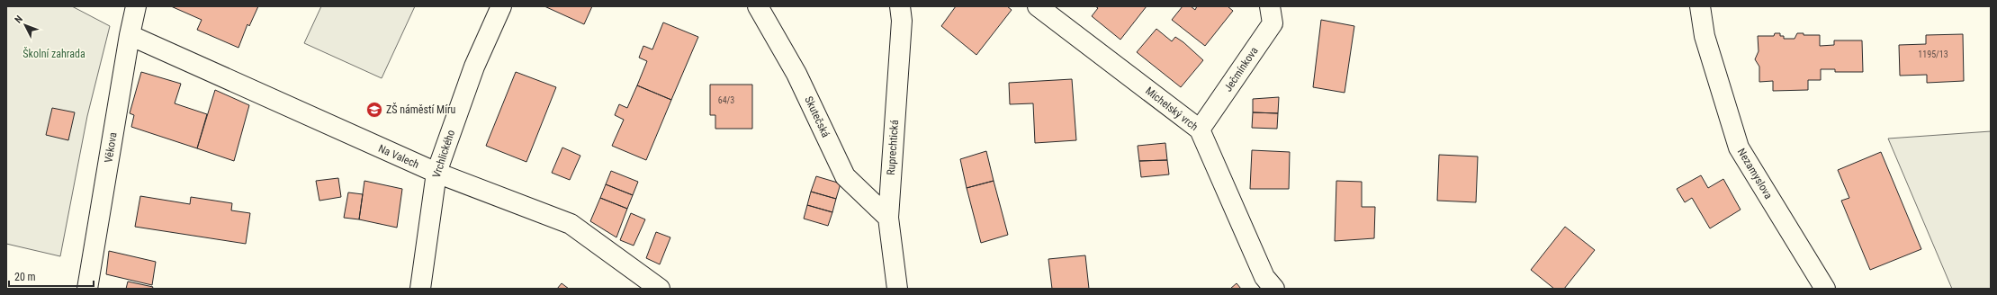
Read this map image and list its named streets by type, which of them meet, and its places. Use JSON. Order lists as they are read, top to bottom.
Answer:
{
  "streets": {
    "street": [
      "Ječmínkova",
      "Michelský vrch",
      "Skutečská",
      "Věkova",
      "Ruprechtická",
      "Vrchlického",
      "Na Valech",
      "Nezamyslova"
    ]
  },
  "crossings": [
    ["Ječmínkova", "Michelský vrch"],
    ["Skutečská", "Ruprechtická"],
    ["Věkova", "Na Valech"],
    ["Vrchlického", "Na Valech"]
  ],
  "parks": ["Školní zahrada"],
  "places": {
    "school or university": ["ZŠ náměstí Míru"]
  },
  "house_numbers": ["1195/13", "64/3"],
  "scale_bar": "20 m",
  "north": "top left"
}
